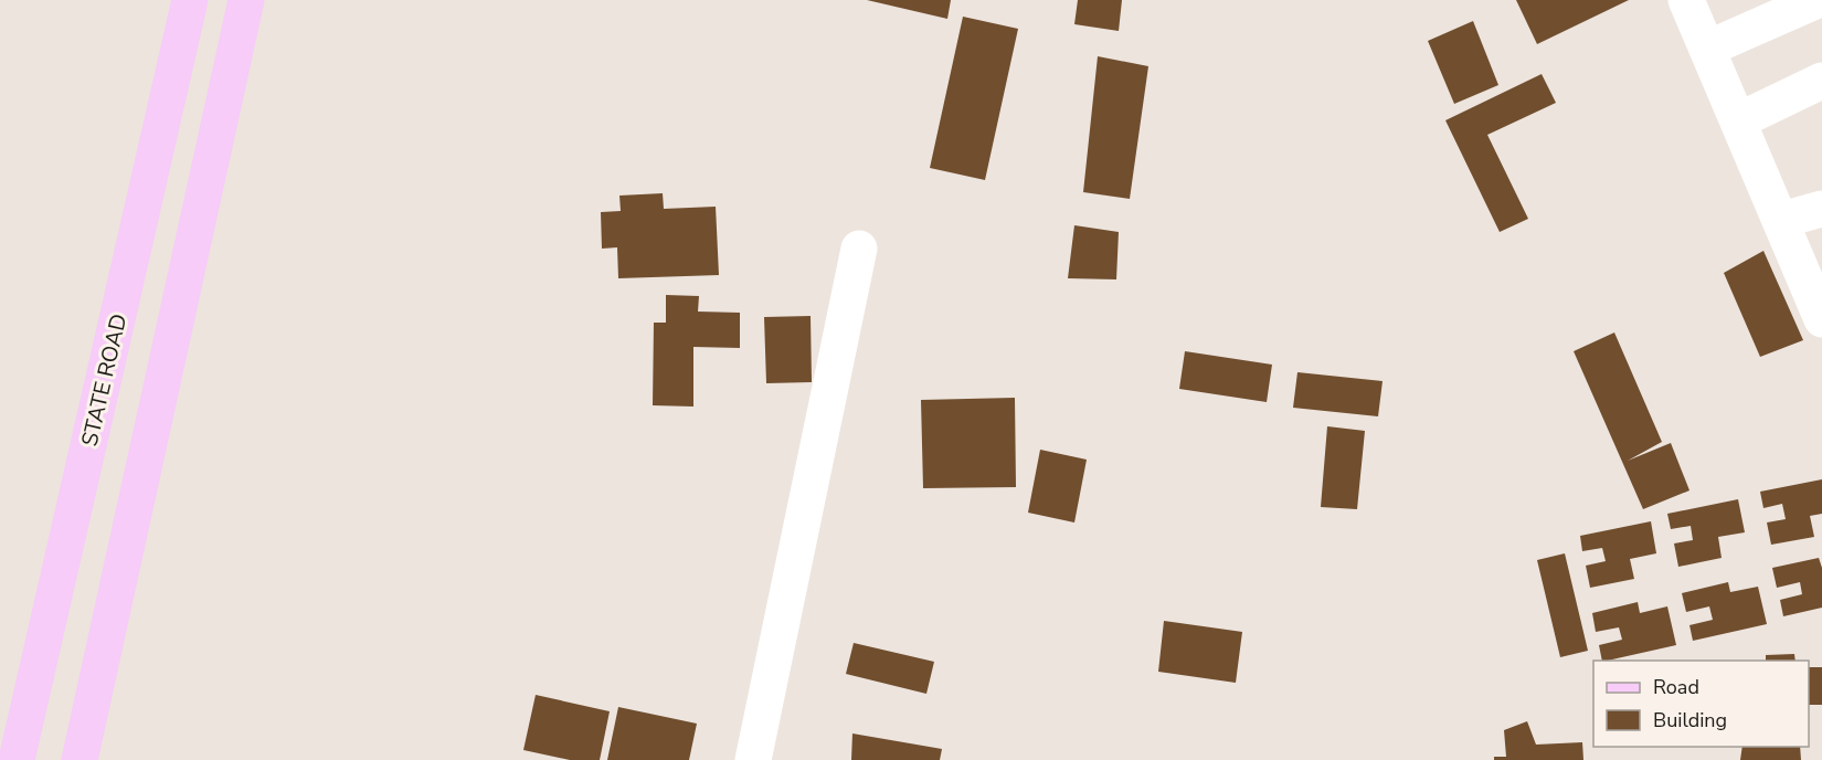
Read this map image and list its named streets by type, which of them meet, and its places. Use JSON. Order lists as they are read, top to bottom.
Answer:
{
  "streets": {
    "main road": ["STATE ROAD"]
  },
  "legend": ["Road", "Building"]
}
